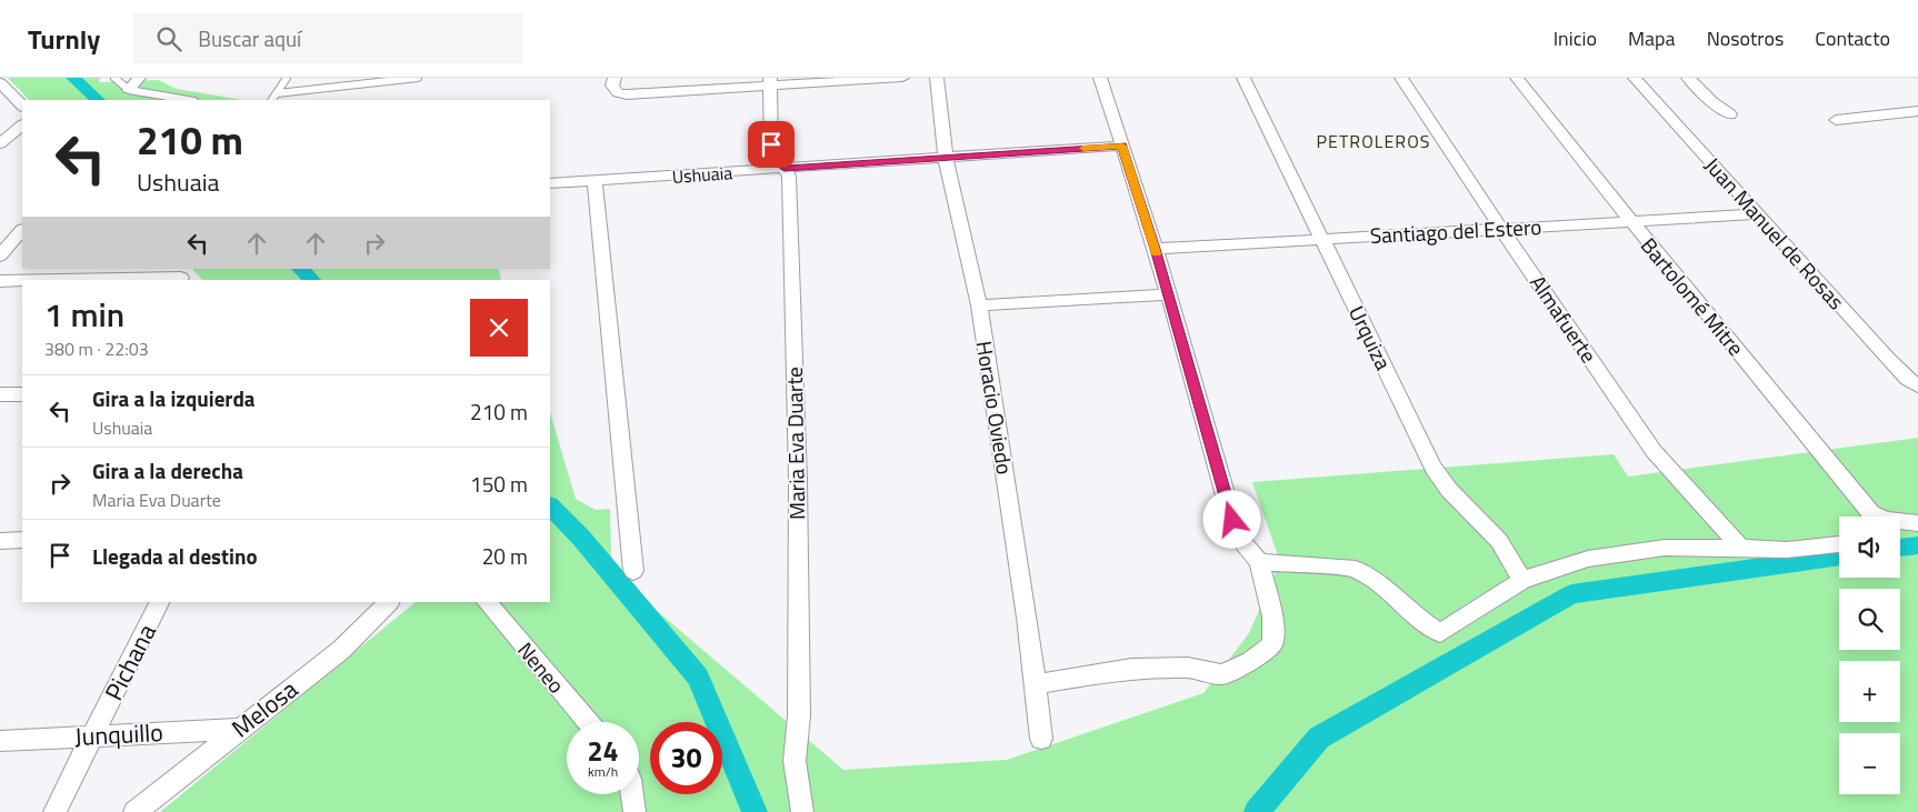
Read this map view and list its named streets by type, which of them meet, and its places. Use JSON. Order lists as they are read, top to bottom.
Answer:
{
  "streets": {
    "street": [
      "Ushuaia",
      "Santiago del Estero",
      "Juan Manuel de Rosas",
      "Bartolomé Mitre",
      "Almafuerte",
      "Urquiza",
      "Horacio Oviedo",
      "Maria Eva Duarte",
      "Pichana",
      "Neneo",
      "Melosa",
      "Junquillo"
    ]
  },
  "crossings": [
    ["Ushuaia", "Horacio Oviedo"],
    ["Ushuaia", "Maria Eva Duarte"],
    ["Santiago del Estero", "Juan Manuel de Rosas"],
    ["Santiago del Estero", "Bartolomé Mitre"],
    ["Santiago del Estero", "Almafuerte"],
    ["Santiago del Estero", "Urquiza"],
    ["Pichana", "Junquillo"],
    ["Melosa", "Junquillo"]
  ],
  "districts": ["PETROLEROS"],
  "page": {
    "header": "Turnly",
    "search": "Buscar aquí",
    "nav": [
      "Inicio",
      "Mapa",
      "Nosotros",
      "Contacto"
    ],
    "turn": ["210 m", "Ushuaia"],
    "heading": ["1 min", "380 m · 22:03"],
    "list": [
      {
        "name": "Gira a la izquierda",
        "note": "Ushuaia",
        "value": "210 m"
      },
      {
        "name": "Gira a la derecha",
        "note": "Maria Eva Duarte",
        "value": "150 m"
      },
      {
        "name": "Llegada al destino",
        "value": "20 m"
      }
    ],
    "map_buttons": ["+", "−"],
    "speed": "24 km/h",
    "limit": "30"
  }
}
